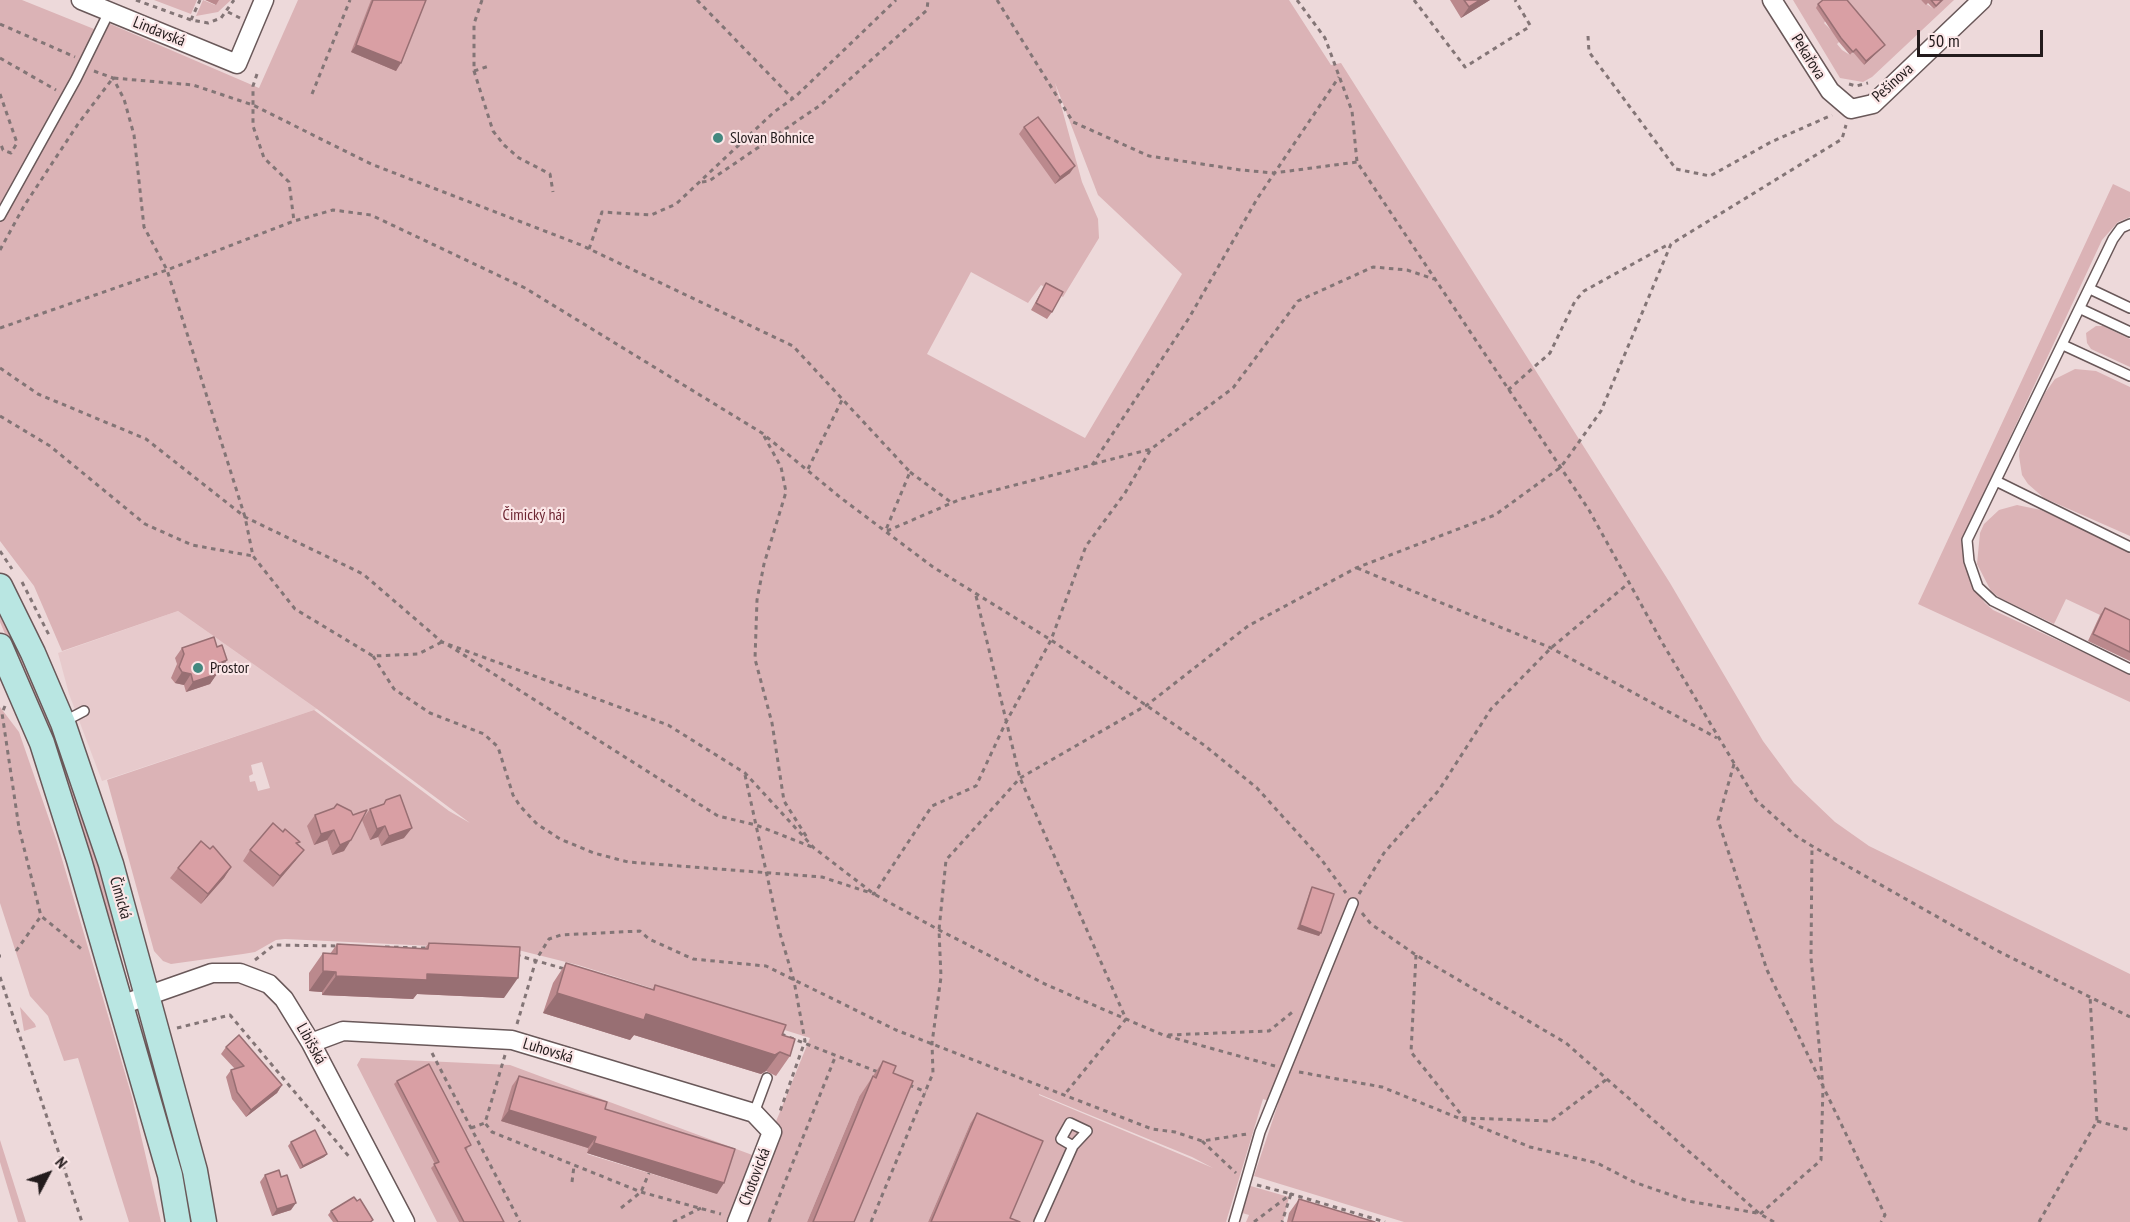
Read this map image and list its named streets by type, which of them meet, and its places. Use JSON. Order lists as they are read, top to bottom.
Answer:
{
  "streets": {
    "main road": ["Čimická"],
    "street": [
      "Lindavská",
      "Pekařova",
      "Pešinova",
      "Libišská",
      "Luhovská",
      "Chotovická"
    ]
  },
  "crossings": [
    ["Pekařova", "Pešinova"],
    ["Čimická", "Libišská"],
    ["Libišská", "Luhovská"],
    ["Luhovská", "Chotovická"]
  ],
  "parks": ["Čimický háj"],
  "places": ["Slovan Bohnice", "Prostor"],
  "scale_bar": "50 m",
  "north": "top right"
}
